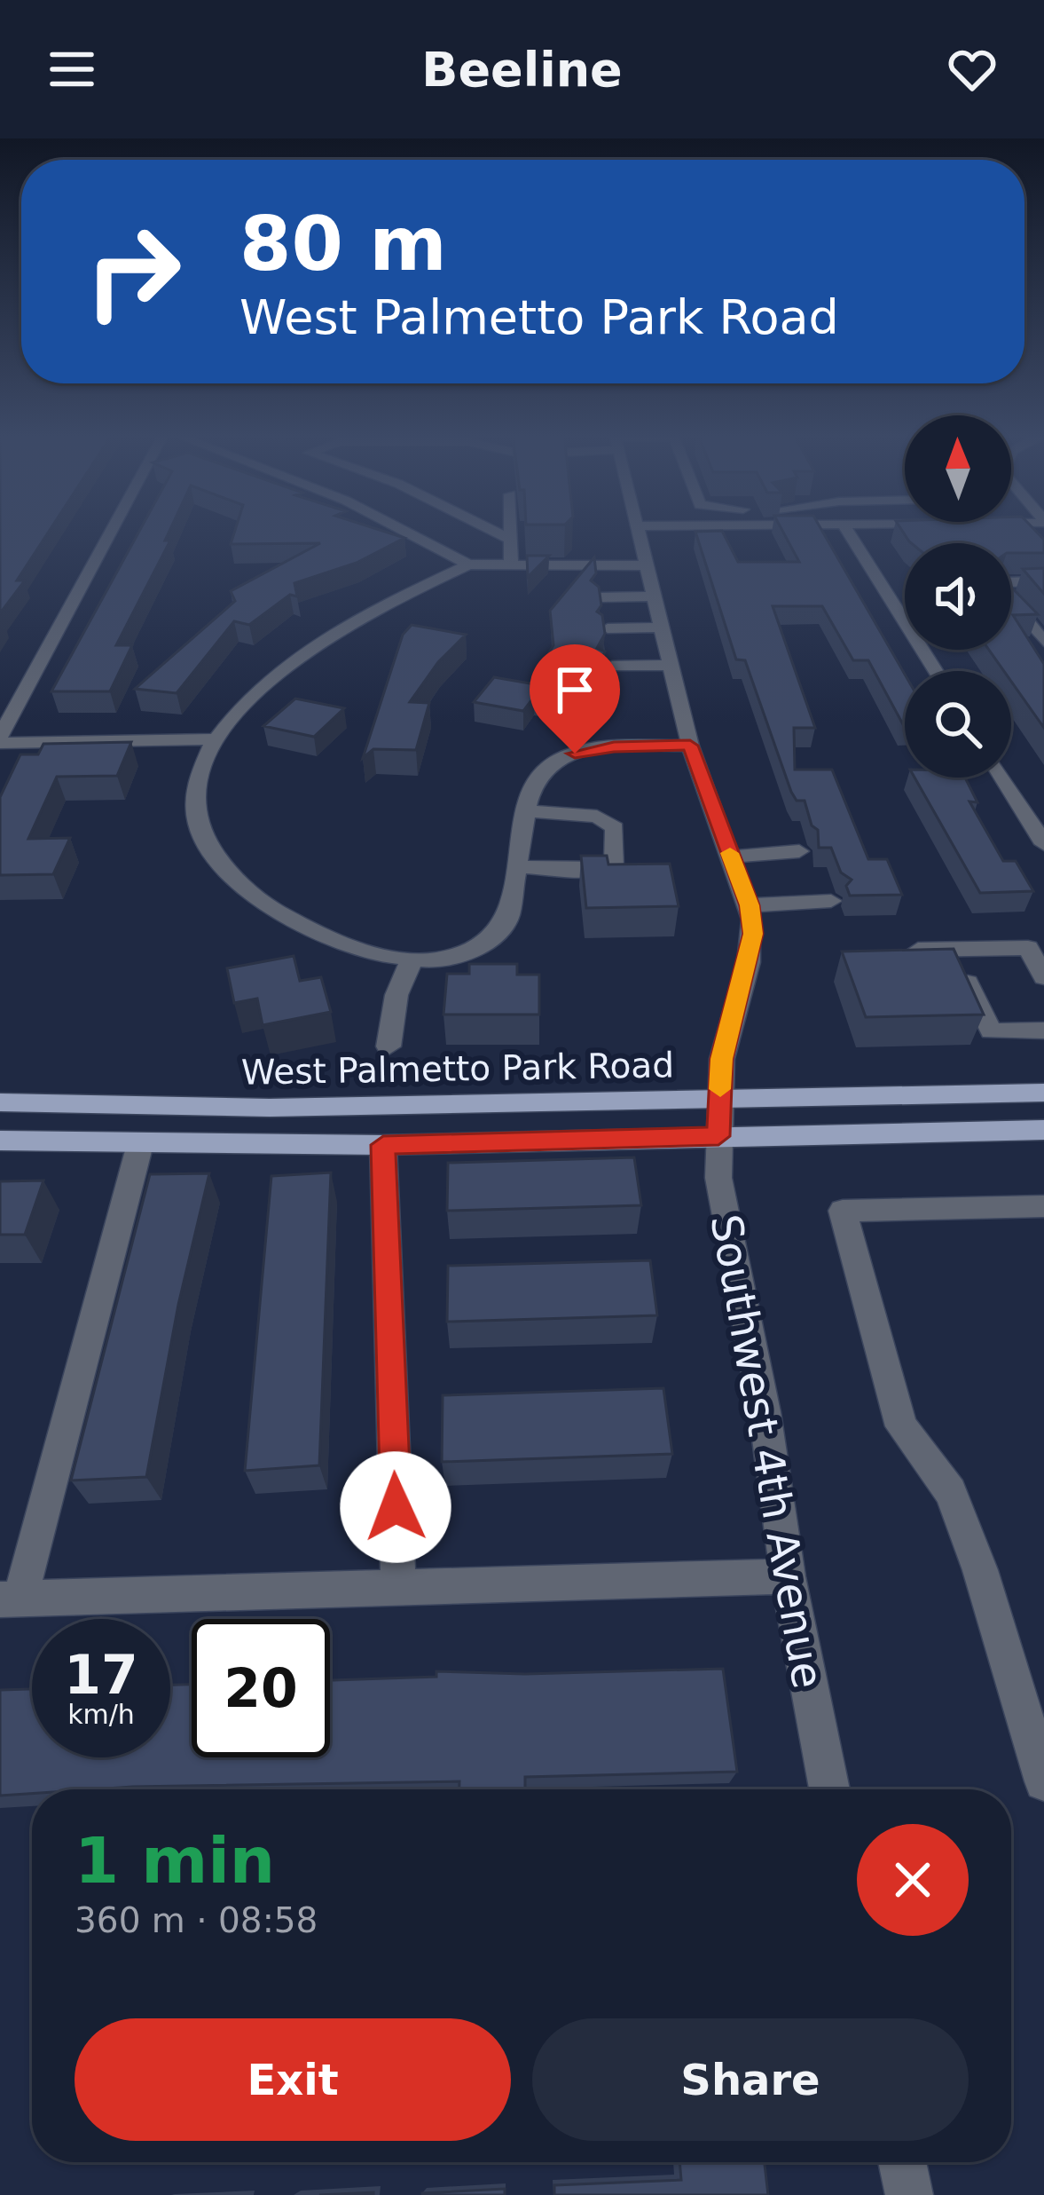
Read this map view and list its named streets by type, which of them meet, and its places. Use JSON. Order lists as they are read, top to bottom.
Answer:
{
  "streets": {
    "main road": ["West Palmetto Park Road"],
    "street": ["Southwest 4th Avenue"]
  },
  "crossings": [
    ["West Palmetto Park Road", "Southwest 4th Avenue"]
  ],
  "north": "top",
  "page": {
    "header": "Beeline",
    "turn": ["80 m", "West Palmetto Park Road"],
    "speed": "17 km/h",
    "limit": "20",
    "heading": ["1 min", "360 m · 08:58"],
    "buttons": ["Exit", "Share"]
  }
}
